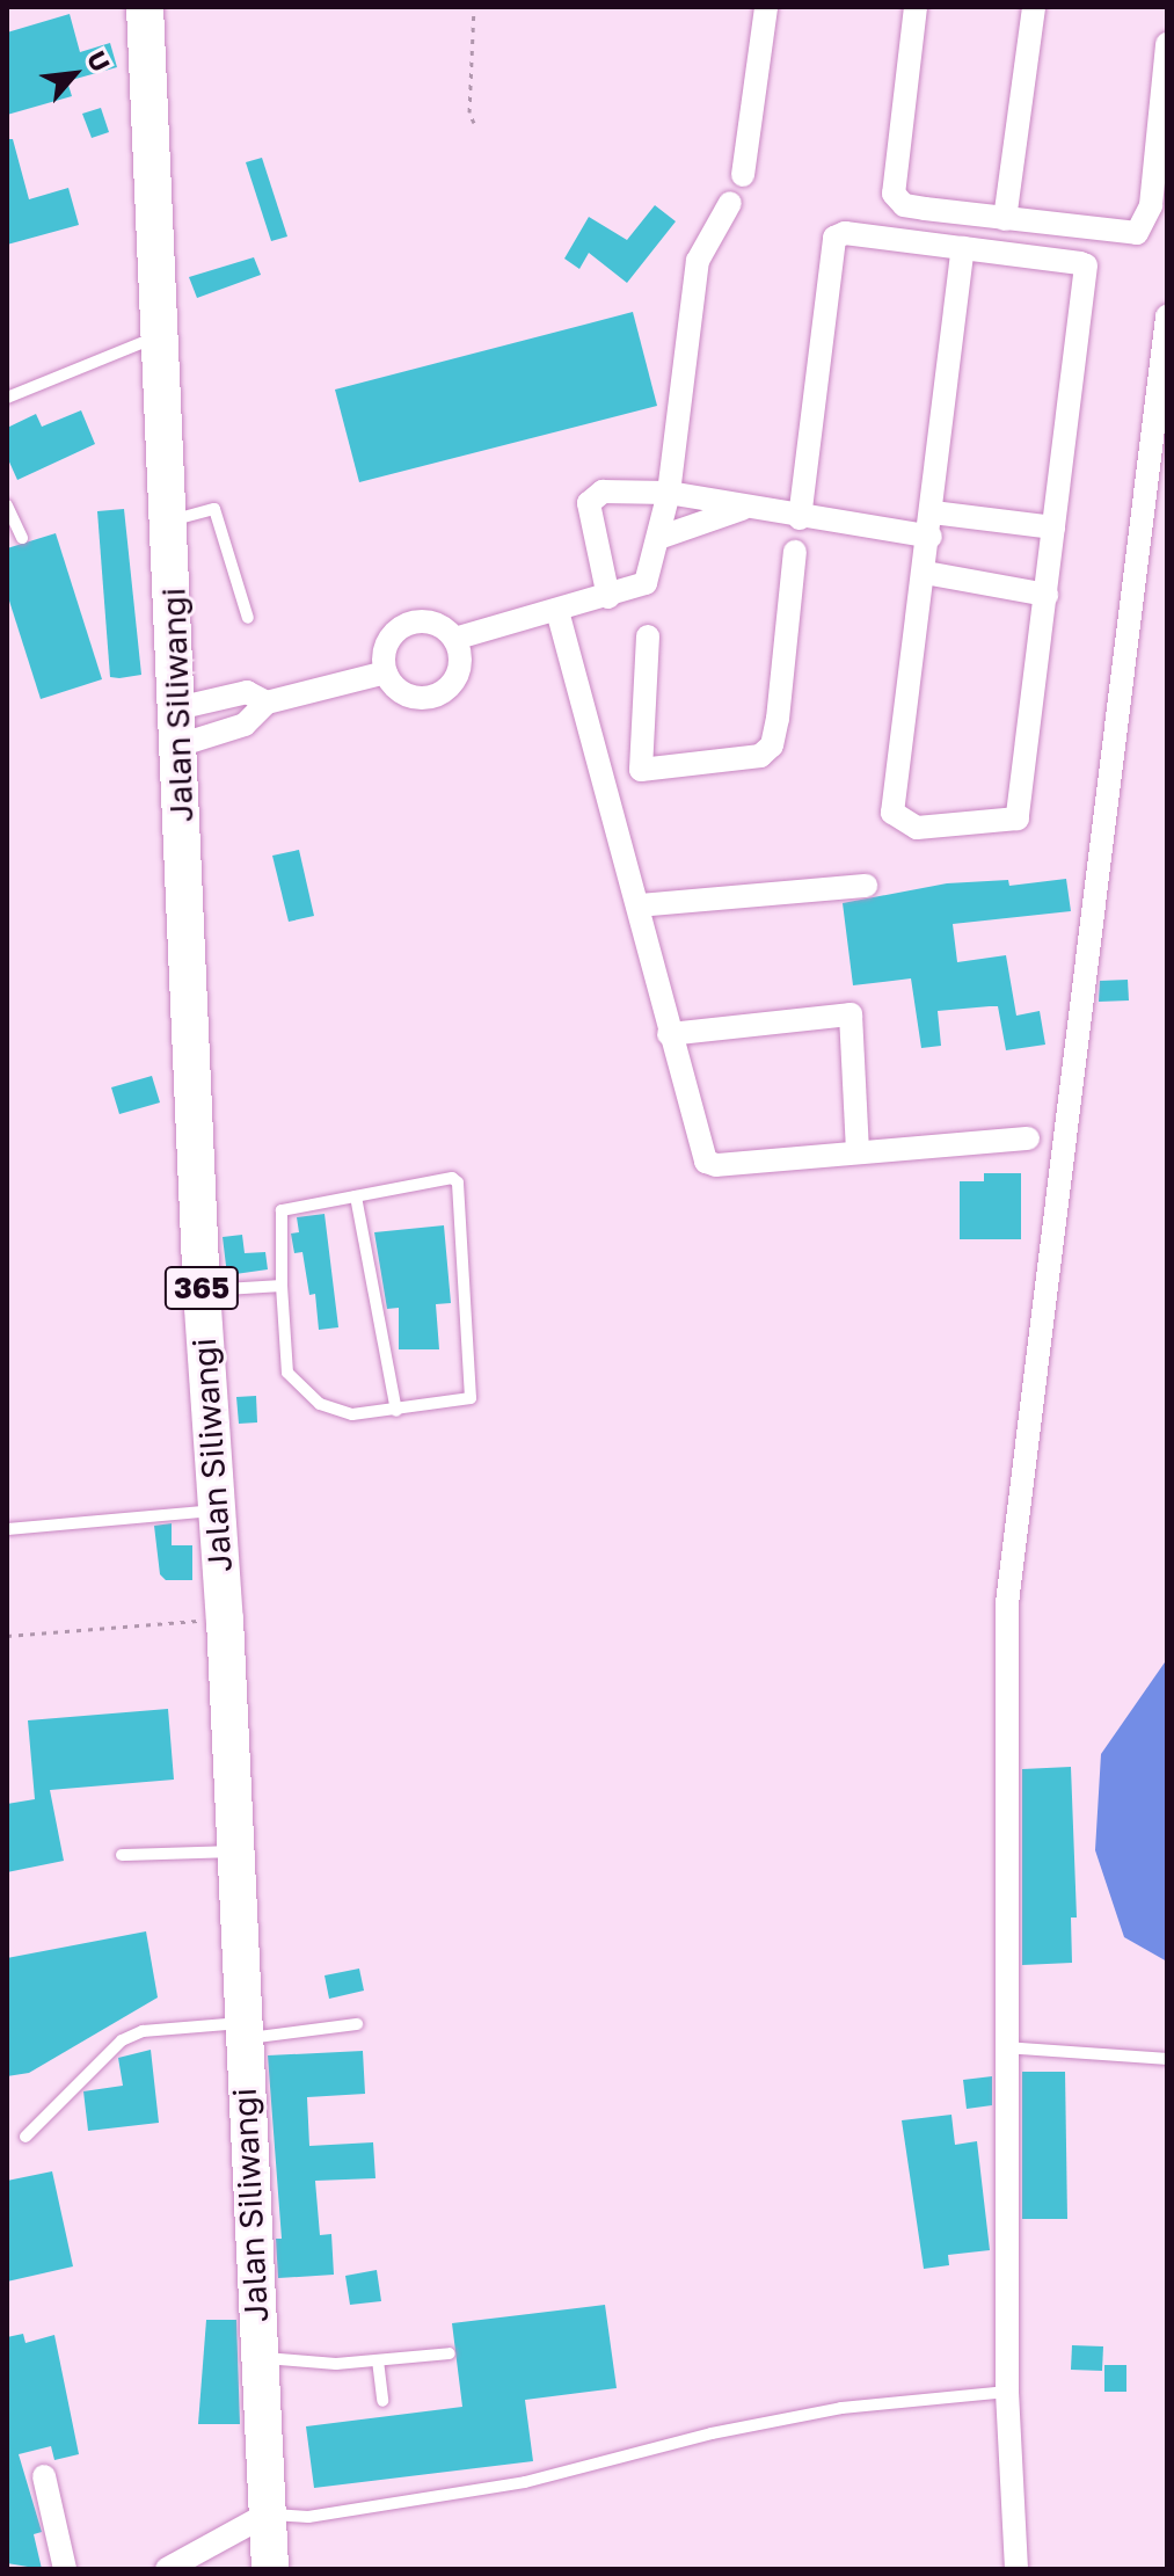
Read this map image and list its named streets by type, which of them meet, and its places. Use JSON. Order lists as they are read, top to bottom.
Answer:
{
  "streets": {
    "main road": ["Jalan Siliwangi", "365"]
  },
  "north": "top right"
}
